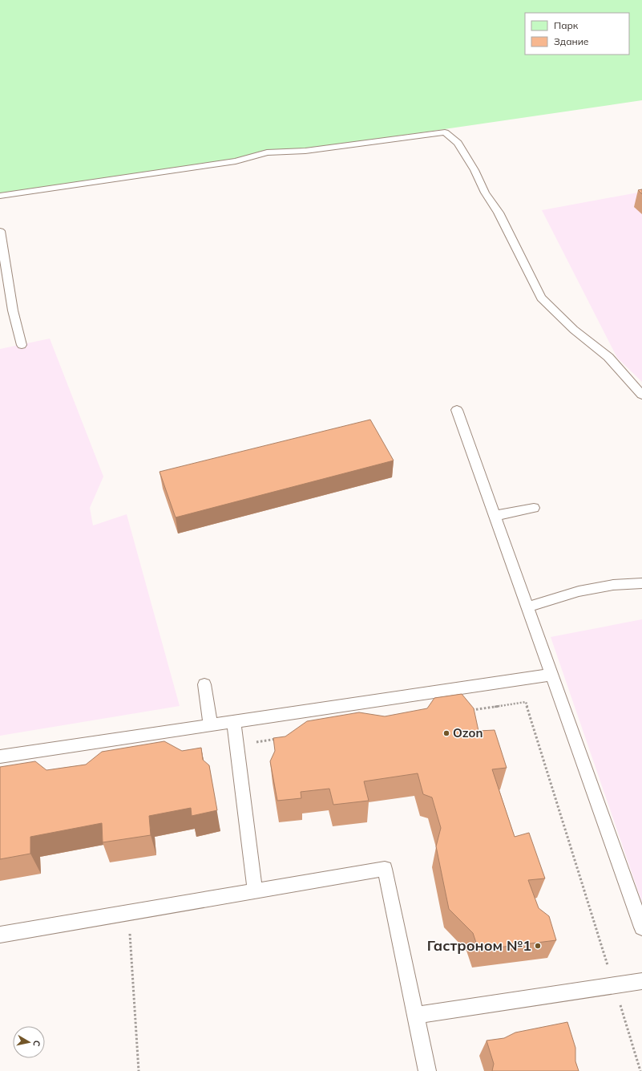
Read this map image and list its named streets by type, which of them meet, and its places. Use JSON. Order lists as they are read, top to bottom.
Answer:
{
  "places": ["Ozon", "Гастроном №1"],
  "legend": ["Парк", "Здание"],
  "north": "right"
}
